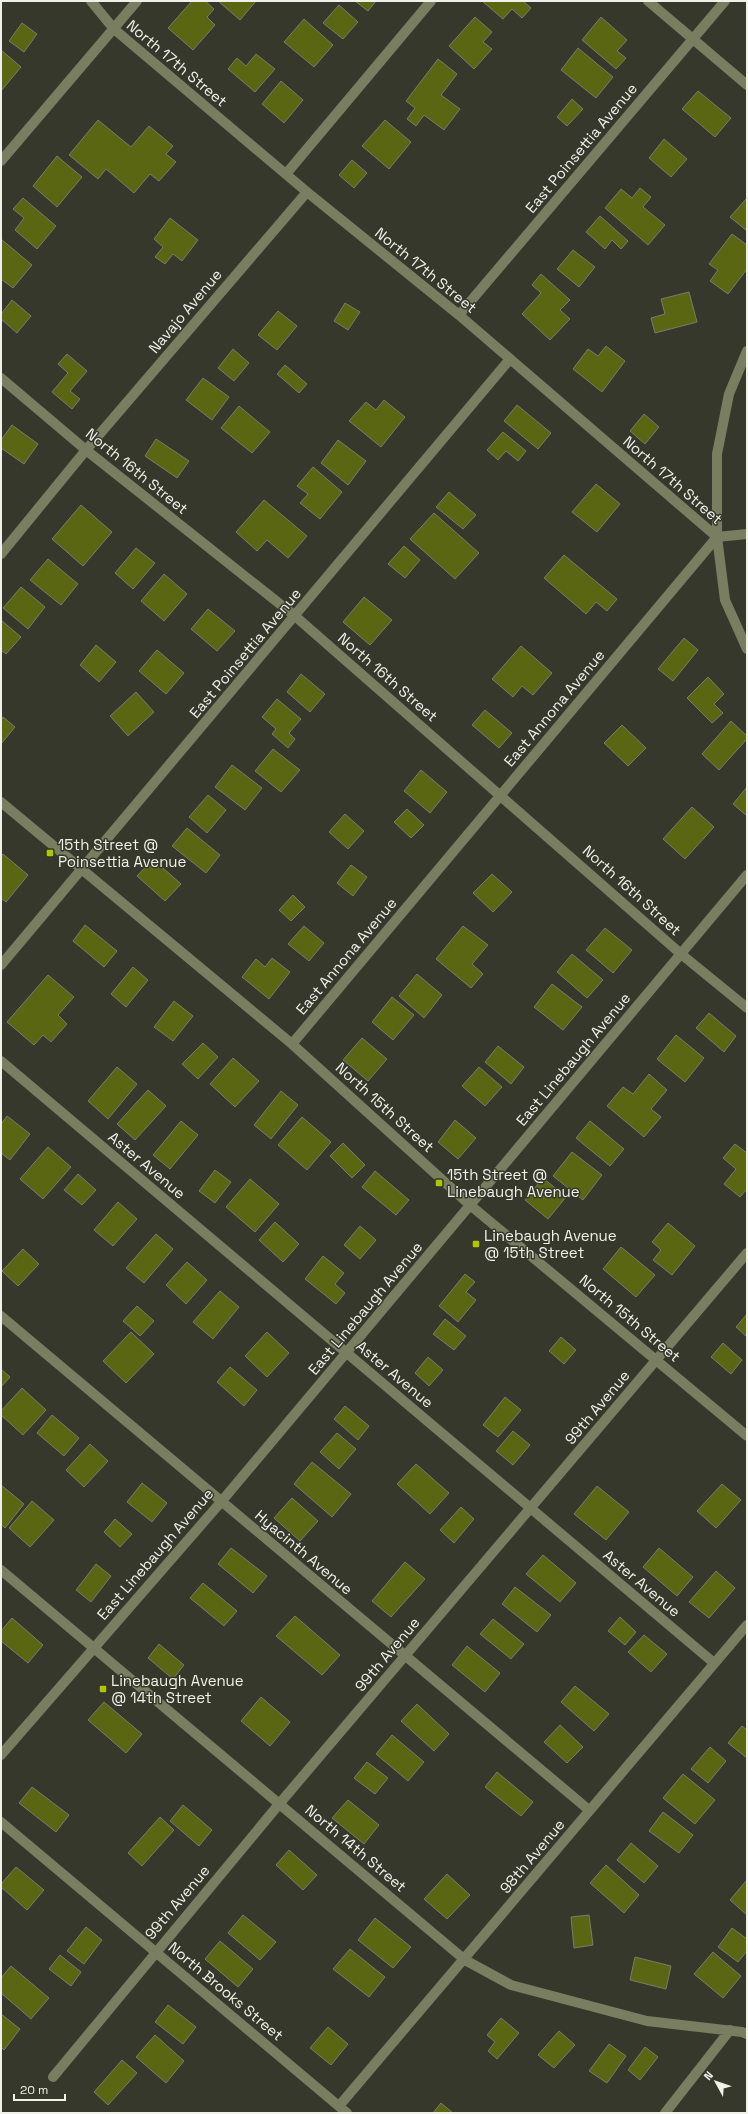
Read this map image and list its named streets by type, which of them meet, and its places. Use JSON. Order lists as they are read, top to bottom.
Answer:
{
  "streets": {
    "street": [
      "North 17th Street",
      "East Poinsettia Avenue",
      "Navajo Avenue",
      "North 16th Street",
      "East Annona Avenue",
      "East Linebaugh Avenue",
      "North 15th Street",
      "Aster Avenue",
      "99th Avenue",
      "Hyacinth Avenue",
      "North 14th Street",
      "98th Avenue",
      "North Brooks Street"
    ]
  },
  "crossings": [
    ["North 17th Street", "East Poinsettia Avenue"],
    ["North 17th Street", "Navajo Avenue"],
    ["North 17th Street", "East Annona Avenue"],
    ["East Poinsettia Avenue", "North 16th Street"],
    ["East Poinsettia Avenue", "North 15th Street"],
    ["Navajo Avenue", "North 16th Street"],
    ["North 16th Street", "East Annona Avenue"],
    ["North 16th Street", "East Linebaugh Avenue"],
    ["East Annona Avenue", "North 15th Street"],
    ["East Linebaugh Avenue", "North 15th Street"],
    ["East Linebaugh Avenue", "Aster Avenue"],
    ["East Linebaugh Avenue", "Hyacinth Avenue"],
    ["East Linebaugh Avenue", "North 14th Street"],
    ["North 15th Street", "99th Avenue"],
    ["Aster Avenue", "99th Avenue"],
    ["Aster Avenue", "98th Avenue"],
    ["99th Avenue", "Hyacinth Avenue"],
    ["99th Avenue", "North 14th Street"],
    ["99th Avenue", "North Brooks Street"],
    ["Hyacinth Avenue", "98th Avenue"],
    ["North 14th Street", "98th Avenue"],
    ["98th Avenue", "North Brooks Street"]
  ],
  "places": {
    "transit": [
      "15th Street @ Poinsettia Avenue",
      "15th Street @ Linebaugh Avenue",
      "Linebaugh Avenue @ 15th Street",
      "Linebaugh Avenue @ 14th Street"
    ]
  },
  "scale_bar": "20 m",
  "north": "top left"
}
